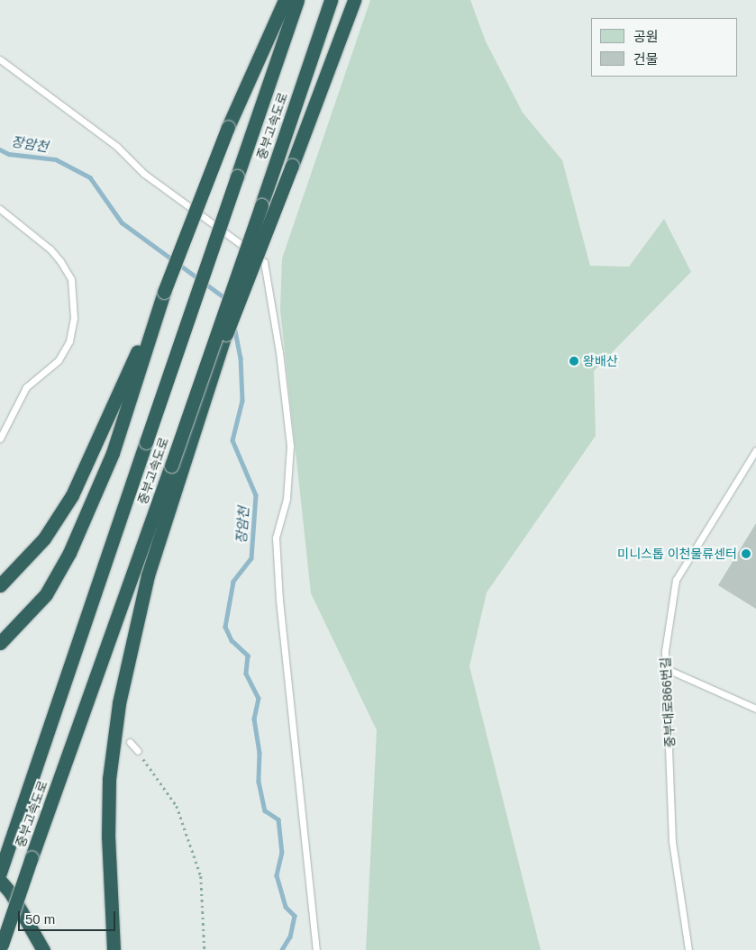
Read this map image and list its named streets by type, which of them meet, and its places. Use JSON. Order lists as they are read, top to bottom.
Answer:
{
  "streets": {
    "highway": ["중부고속도로"],
    "lane": ["중부대로866번길"]
  },
  "water": ["장암천"],
  "places": ["왕배산", "미니스톱 이천물류센터"],
  "legend": ["공원", "건물"],
  "scale_bar": "50 m"
}
